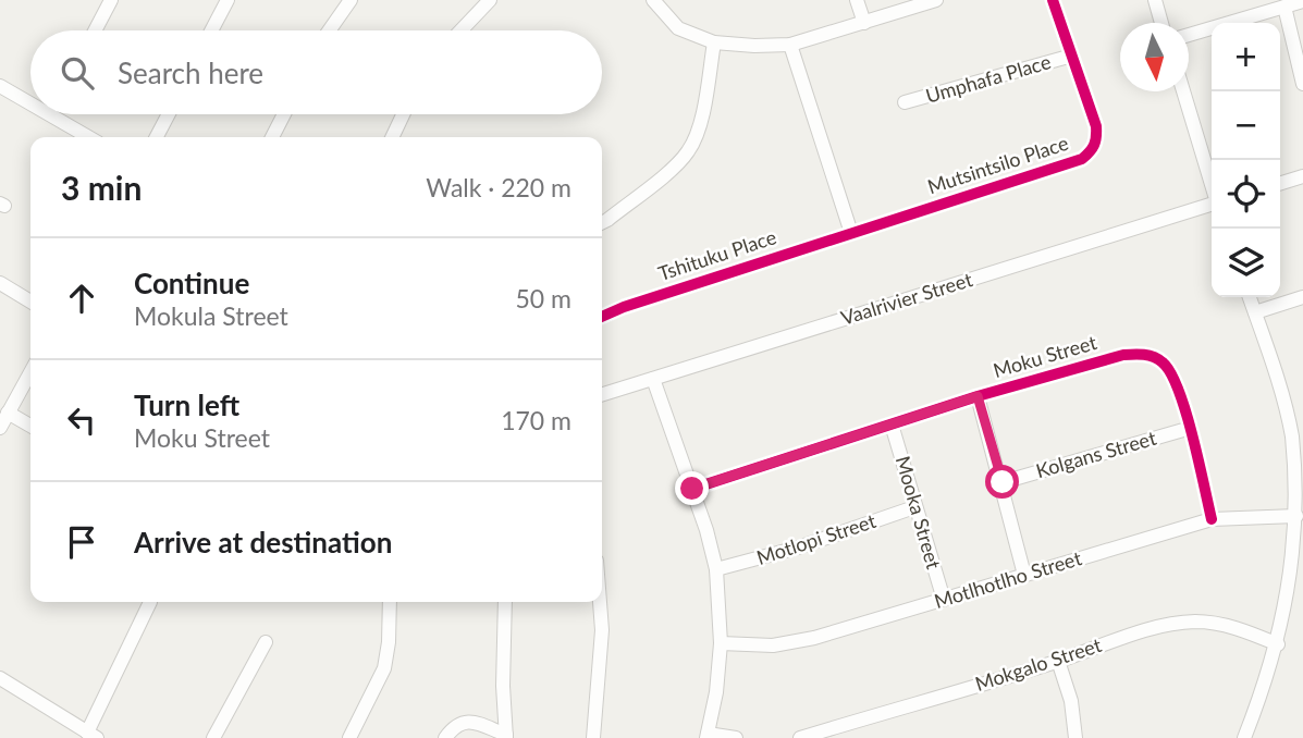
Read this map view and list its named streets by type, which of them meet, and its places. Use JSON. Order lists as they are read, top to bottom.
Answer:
{
  "streets": {
    "street": [
      "Umphafa Place",
      "Mutsintsilo Place",
      "Tshituku Place",
      "Vaalrivier Street",
      "Moku Street",
      "Kolgans Street",
      "Mooka Street",
      "Motlopi Street",
      "Motlhotlho Street",
      "Mokgalo Street"
    ]
  },
  "crossings": [
    ["Umphafa Place", "Mutsintsilo Place"],
    ["Mutsintsilo Place", "Tshituku Place"],
    ["Moku Street", "Kolgans Street"],
    ["Moku Street", "Mooka Street"],
    ["Moku Street", "Motlhotlho Street"],
    ["Mooka Street", "Motlopi Street"],
    ["Mooka Street", "Motlhotlho Street"]
  ],
  "north": "bottom",
  "page": {
    "map_buttons": ["+", "−"],
    "search": "Search here",
    "heading": ["3 min", "Walk · 220 m"],
    "list": [
      ["Continue", "Mokula Street", "50 m"],
      ["Turn left", "Moku Street", "170 m"],
      "Arrive at destination"
    ]
  }
}
